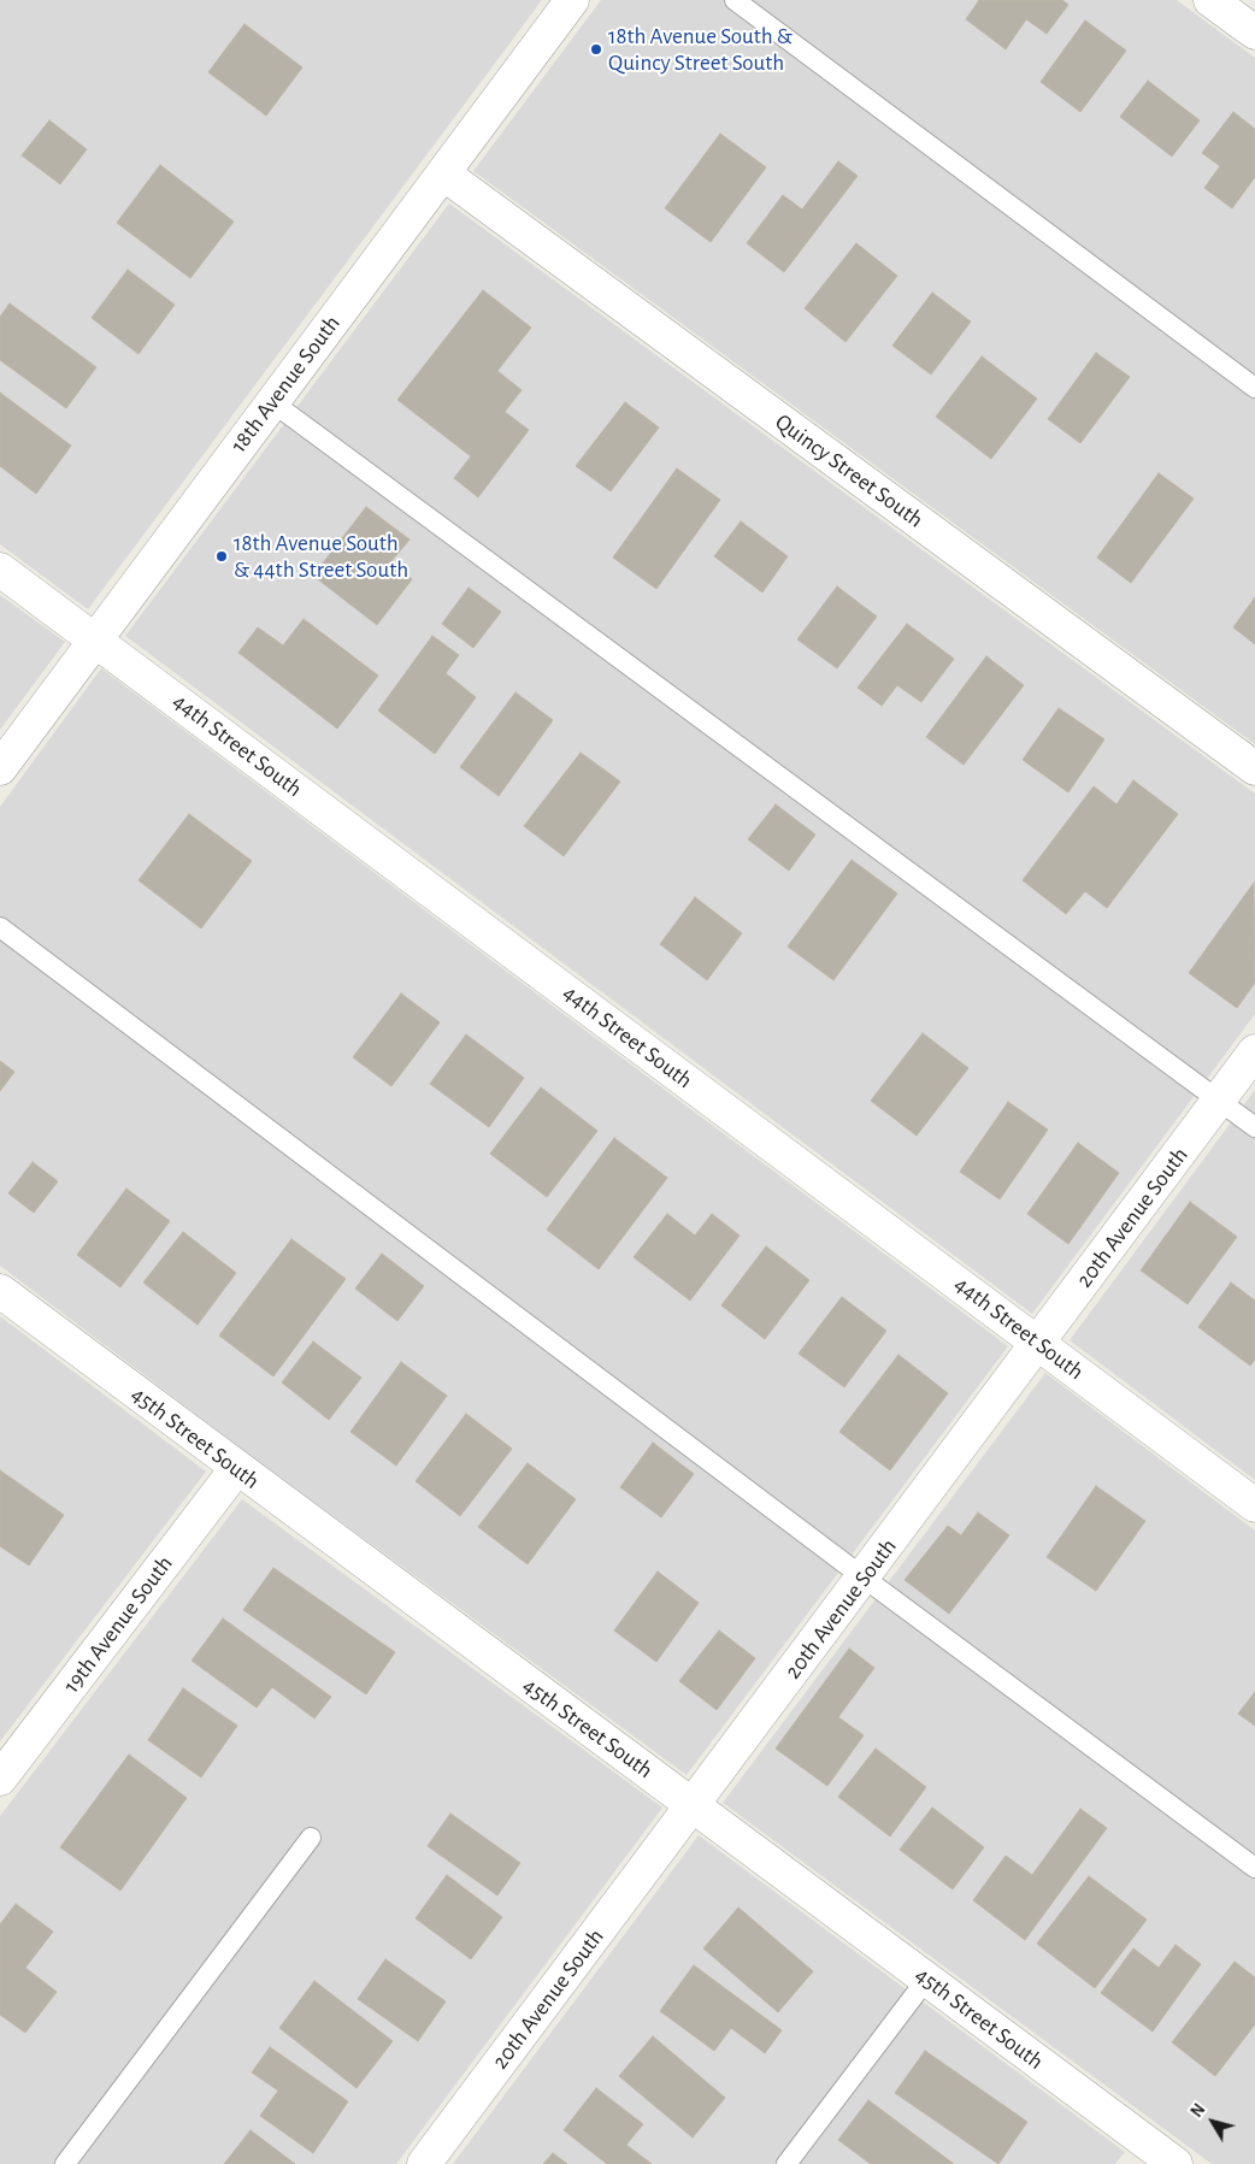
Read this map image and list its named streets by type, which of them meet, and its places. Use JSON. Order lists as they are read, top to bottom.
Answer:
{
  "streets": {
    "street": [
      "18th Avenue South",
      "Quincy Street South",
      "44th Street South",
      "20th Avenue South",
      "45th Street South",
      "19th Avenue South"
    ]
  },
  "crossings": [
    ["18th Avenue South", "Quincy Street South"],
    ["18th Avenue South", "44th Street South"],
    ["44th Street South", "20th Avenue South"],
    ["20th Avenue South", "45th Street South"],
    ["45th Street South", "19th Avenue South"]
  ],
  "places": ["18th Avenue South & Quincy Street South", "18th Avenue South & 44th Street South"],
  "north": "top left"
}
